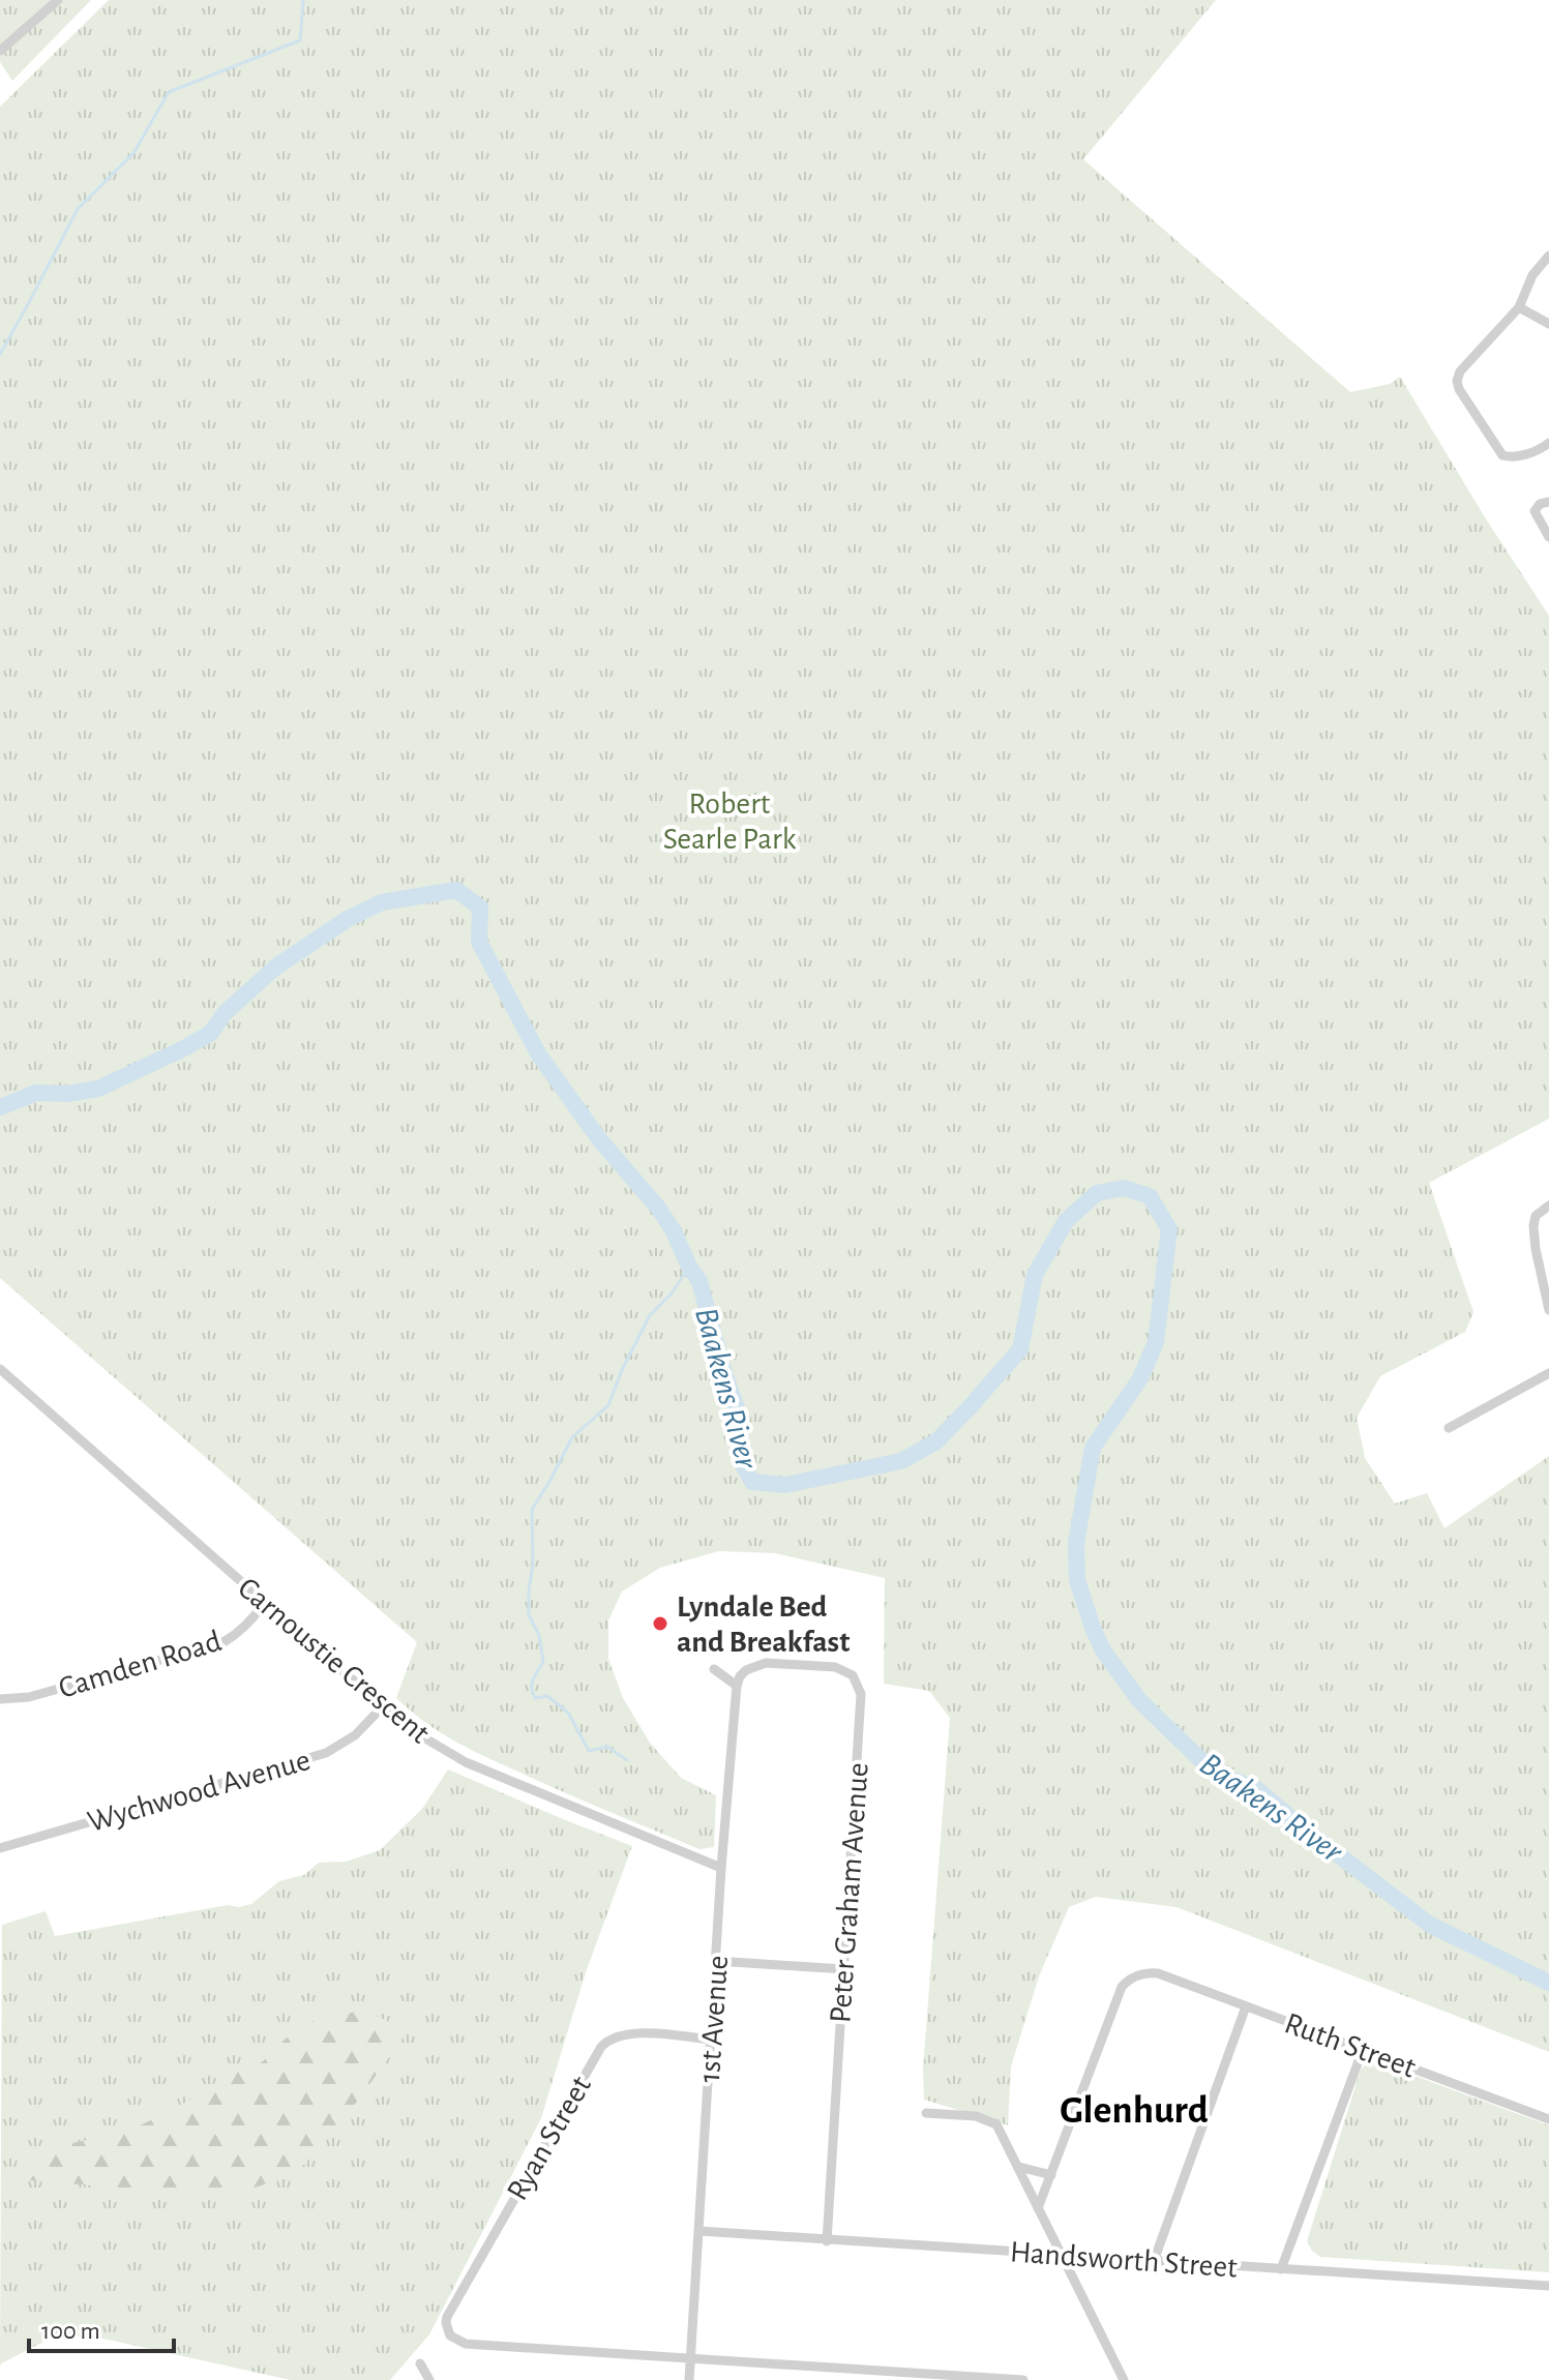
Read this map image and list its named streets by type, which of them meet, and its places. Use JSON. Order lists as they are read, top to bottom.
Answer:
{
  "streets": {
    "street": [
      "Carnoustie Crescent",
      "Camden Road",
      "Wychwood Avenue",
      "Peter Graham Avenue",
      "1st Avenue",
      "Ruth Street",
      "Ryan Street",
      "Handsworth Street"
    ]
  },
  "crossings": [
    ["Carnoustie Crescent", "Camden Road"],
    ["Carnoustie Crescent", "Wychwood Avenue"],
    ["Carnoustie Crescent", "1st Avenue"],
    ["Peter Graham Avenue", "1st Avenue"],
    ["Peter Graham Avenue", "Handsworth Street"],
    ["1st Avenue", "Ryan Street"],
    ["1st Avenue", "Handsworth Street"]
  ],
  "districts": ["Glenhurd"],
  "water": ["Baakens River"],
  "parks": ["Robert Searle Park"],
  "places": ["Lyndale Bed and Breakfast"],
  "scale_bar": "100 m"
}
